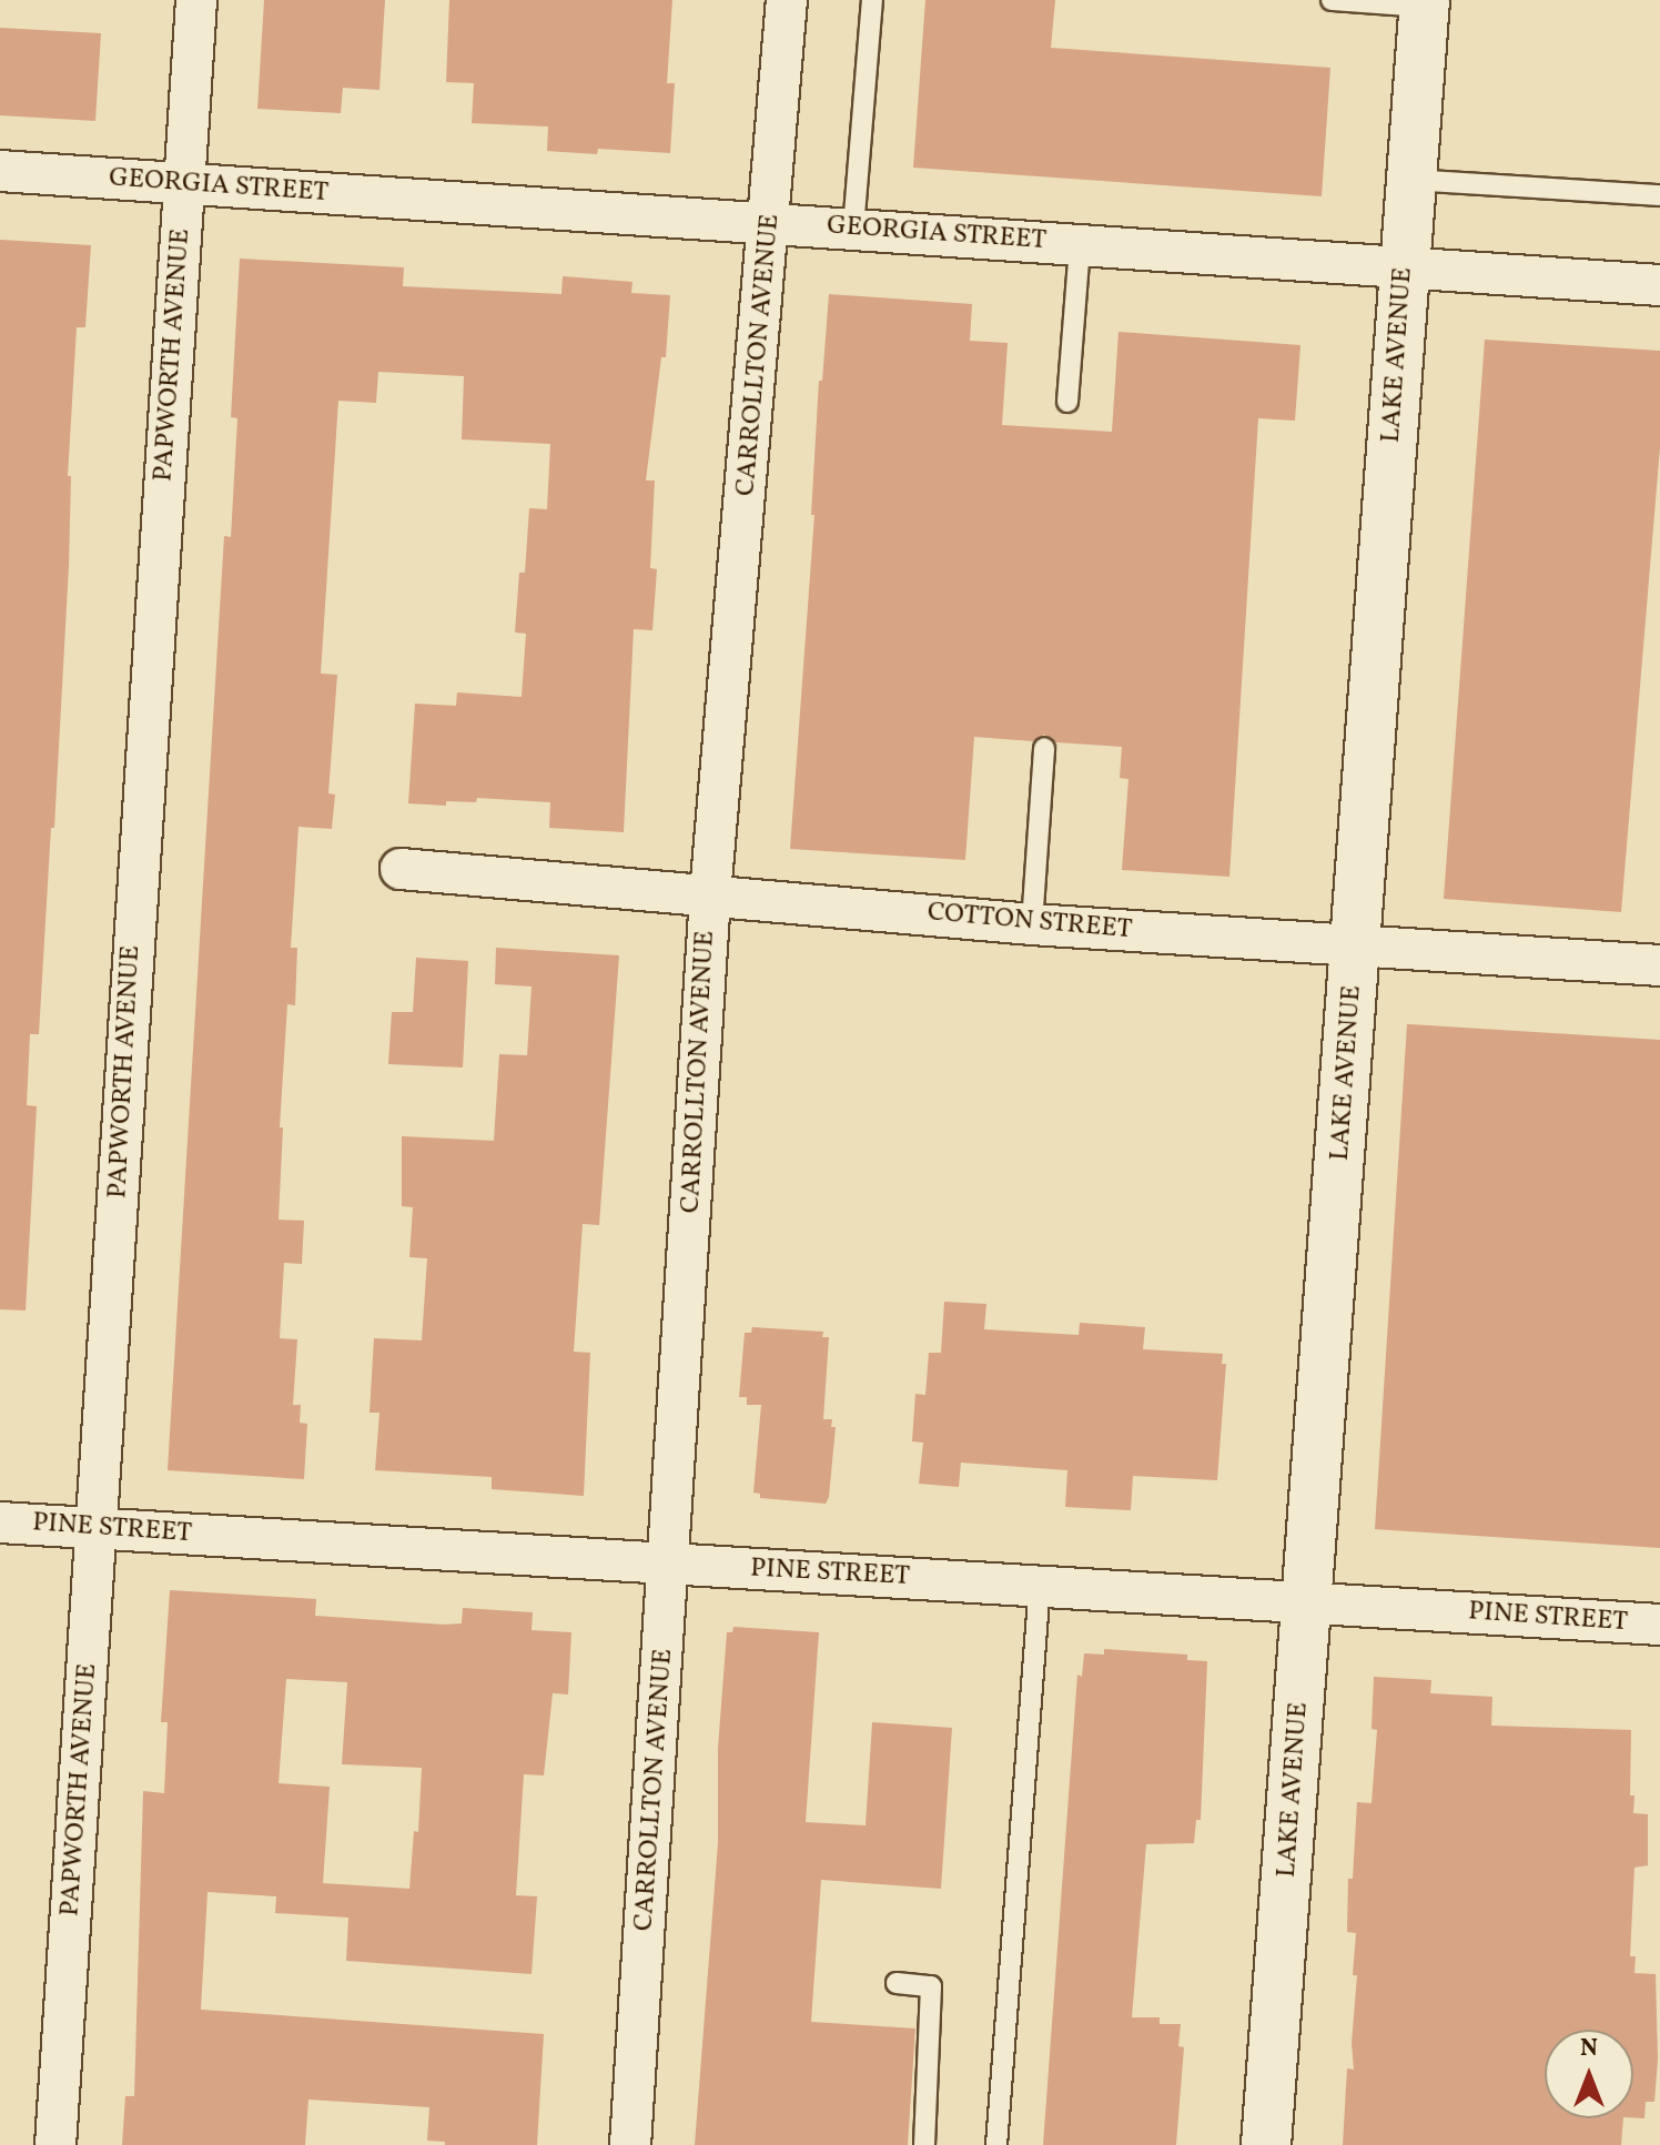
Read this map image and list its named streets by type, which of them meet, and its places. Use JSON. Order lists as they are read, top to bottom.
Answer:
{
  "streets": {
    "street": [
      "GEORGIA STREET",
      "PAPWORTH AVENUE",
      "CARROLLTON AVENUE",
      "LAKE AVENUE",
      "COTTON STREET",
      "PINE STREET"
    ]
  },
  "crossings": [
    ["GEORGIA STREET", "PAPWORTH AVENUE"],
    ["GEORGIA STREET", "CARROLLTON AVENUE"],
    ["GEORGIA STREET", "LAKE AVENUE"],
    ["PAPWORTH AVENUE", "PINE STREET"],
    ["CARROLLTON AVENUE", "COTTON STREET"],
    ["CARROLLTON AVENUE", "PINE STREET"],
    ["LAKE AVENUE", "COTTON STREET"],
    ["LAKE AVENUE", "PINE STREET"]
  ],
  "north": "top"
}
